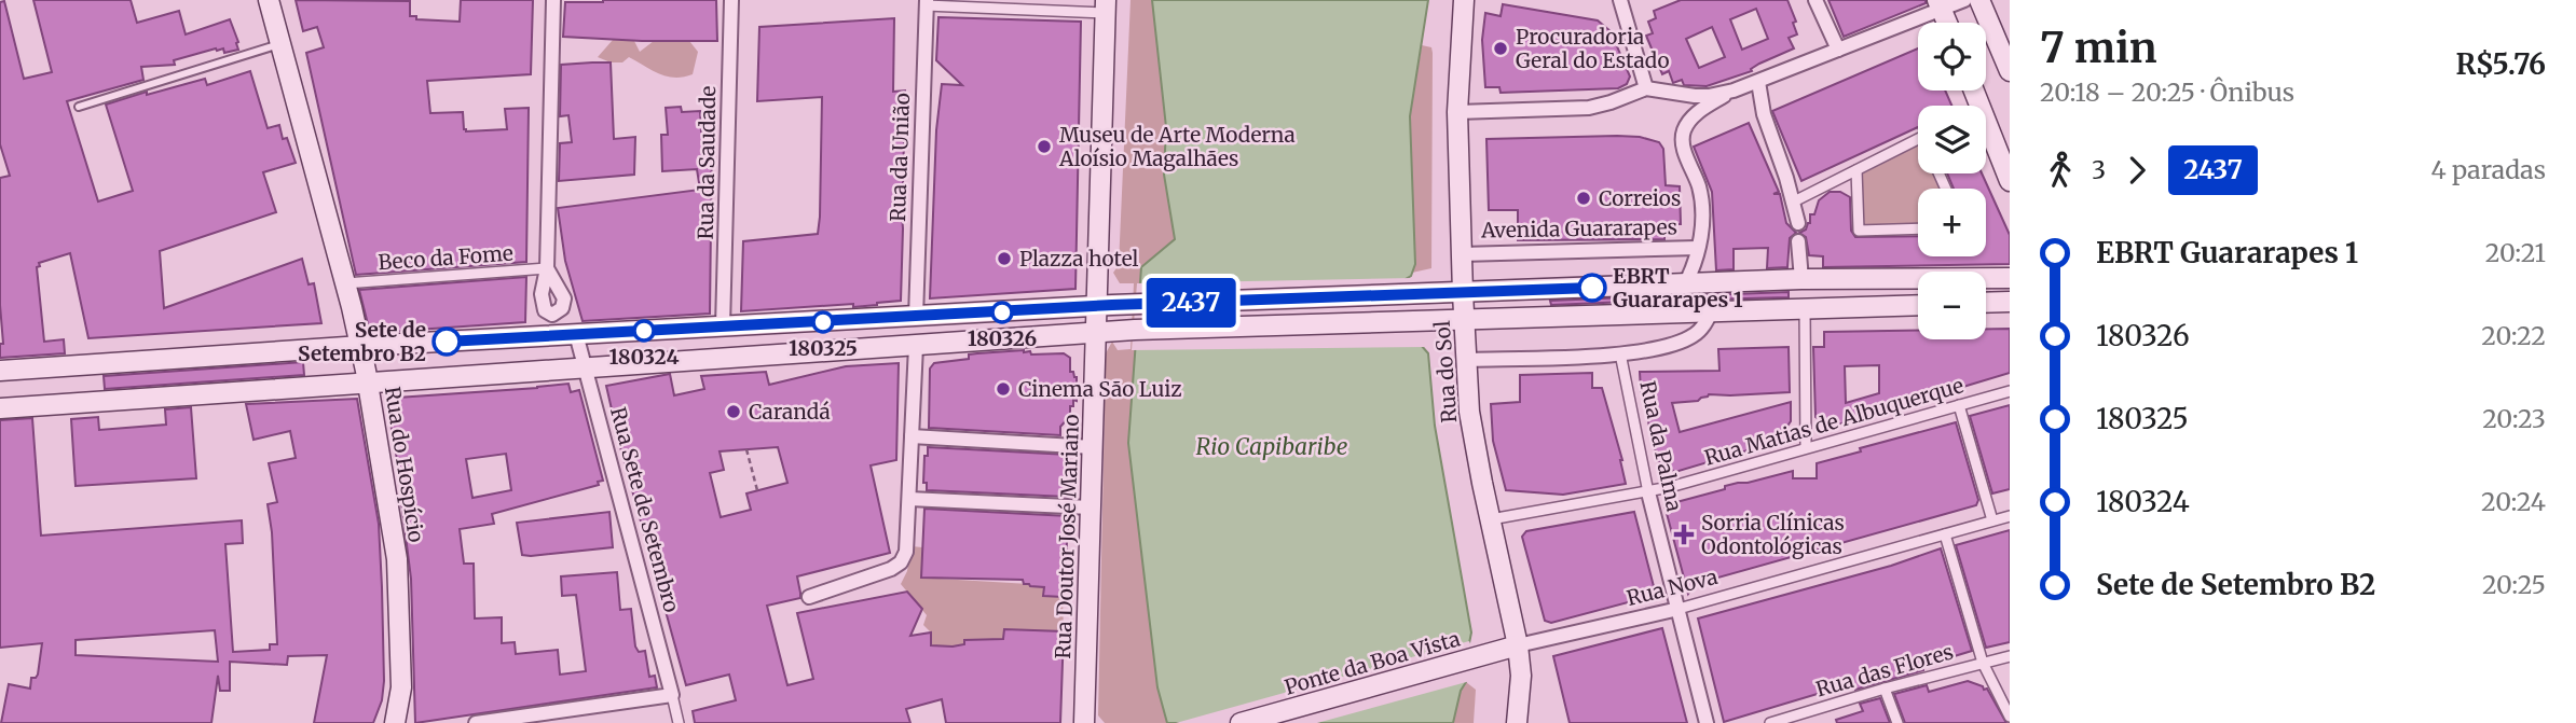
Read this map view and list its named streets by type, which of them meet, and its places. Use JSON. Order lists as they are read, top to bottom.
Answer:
{
  "streets": {
    "main road": [
      "Rua do Sol",
      "Rua do Hospício",
      "Rua Doutor José Mariano",
      "Ponte da Boa Vista"
    ],
    "street": [
      "Rua da União",
      "Rua da Saudade",
      "Avenida Guararapes",
      "Beco da Fome",
      "Rua Matias de Albuquerque",
      "Rua da Palma",
      "Rua Sete de Setembro",
      "Rua Nova",
      "Rua das Flores"
    ]
  },
  "crossings": [
    ["Avenida Guararapes", "Rua do Sol"],
    ["Beco da Fome", "Rua do Hospício"],
    ["Rua do Sol", "Rua Matias de Albuquerque"],
    ["Rua do Sol", "Rua Nova"],
    ["Rua do Sol", "Ponte da Boa Vista"],
    ["Rua Matias de Albuquerque", "Rua da Palma"],
    ["Rua da Palma", "Rua Nova"],
    ["Rua Nova", "Ponte da Boa Vista"]
  ],
  "water": ["Rio Capibaribe"],
  "places": {
    "other": [
      "Procuradoria Geral do Estado",
      "Museu de Arte Moderna Aloísio Magalhães",
      "Correios",
      "Plazza hotel",
      "EBRT Guararapes 1",
      "180326",
      "180325",
      "180324",
      "Sete de Setembro B2",
      "Cinema São Luiz",
      "Carandá"
    ],
    "health": ["Sorria Clínicas Odontológicas"]
  },
  "lines": ["bus line 2437"],
  "page": {
    "on_map": "2437",
    "heading": ["7 min", "20:18 – 20:25 · Ônibus", "R$5.76"],
    "map_buttons": ["+", "−"],
    "legs": ["3", "2437", "4 paradas"],
    "list": [
      {
        "name": "EBRT Guararapes 1",
        "value": "20:21"
      },
      {
        "name": "180326",
        "value": "20:22"
      },
      {
        "name": "180325",
        "value": "20:23"
      },
      {
        "name": "180324",
        "value": "20:24"
      },
      {
        "name": "Sete de Setembro B2",
        "value": "20:25"
      }
    ]
  }
}
